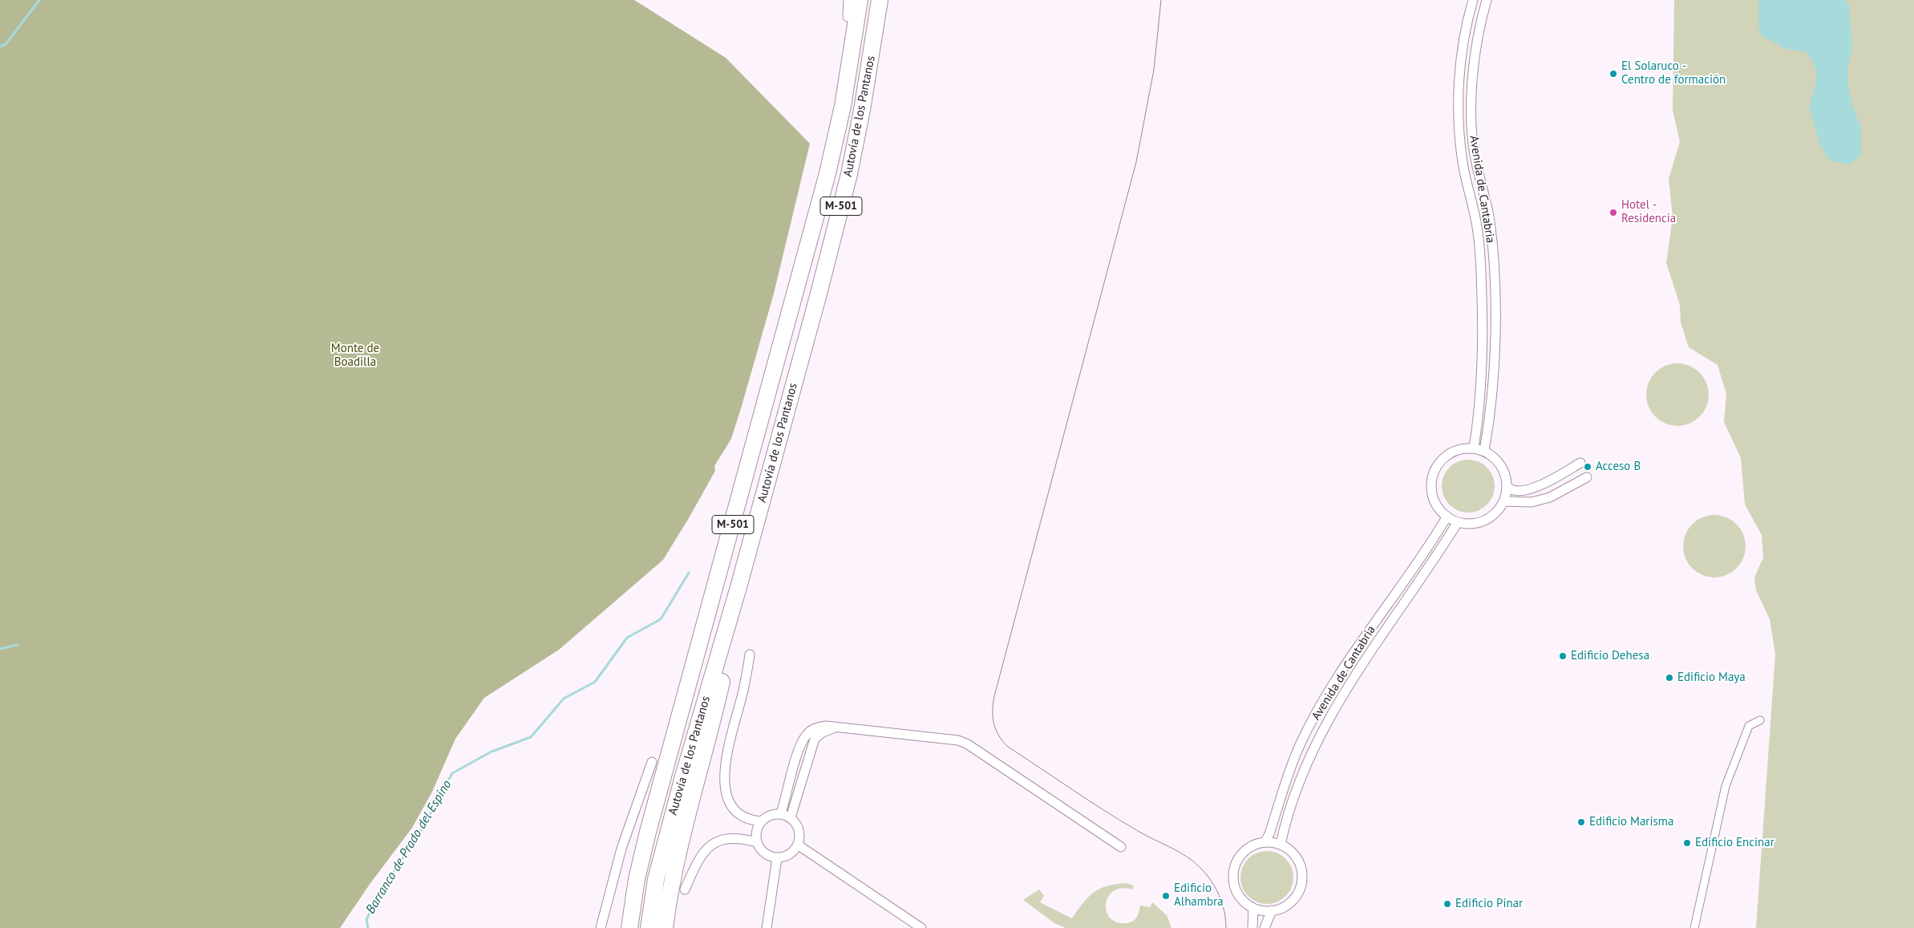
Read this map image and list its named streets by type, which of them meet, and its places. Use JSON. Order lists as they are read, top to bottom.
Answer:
{
  "streets": {
    "highway": ["Autovía de los Pantanos", "M-501"],
    "street": ["Avenida de Cantabria"]
  },
  "water": ["Barranco de Prado del Espino"],
  "parks": ["Monte de Boadilla"],
  "places": [
    "El Solaruco - Centro de formación",
    "Hotel - Residencia",
    "Acceso B",
    "Edificio Dehesa",
    "Edificio Maya",
    "Edificio Marisma",
    "Edificio Encinar",
    "Edificio Alhambra",
    "Edificio Pinar"
  ]
}
